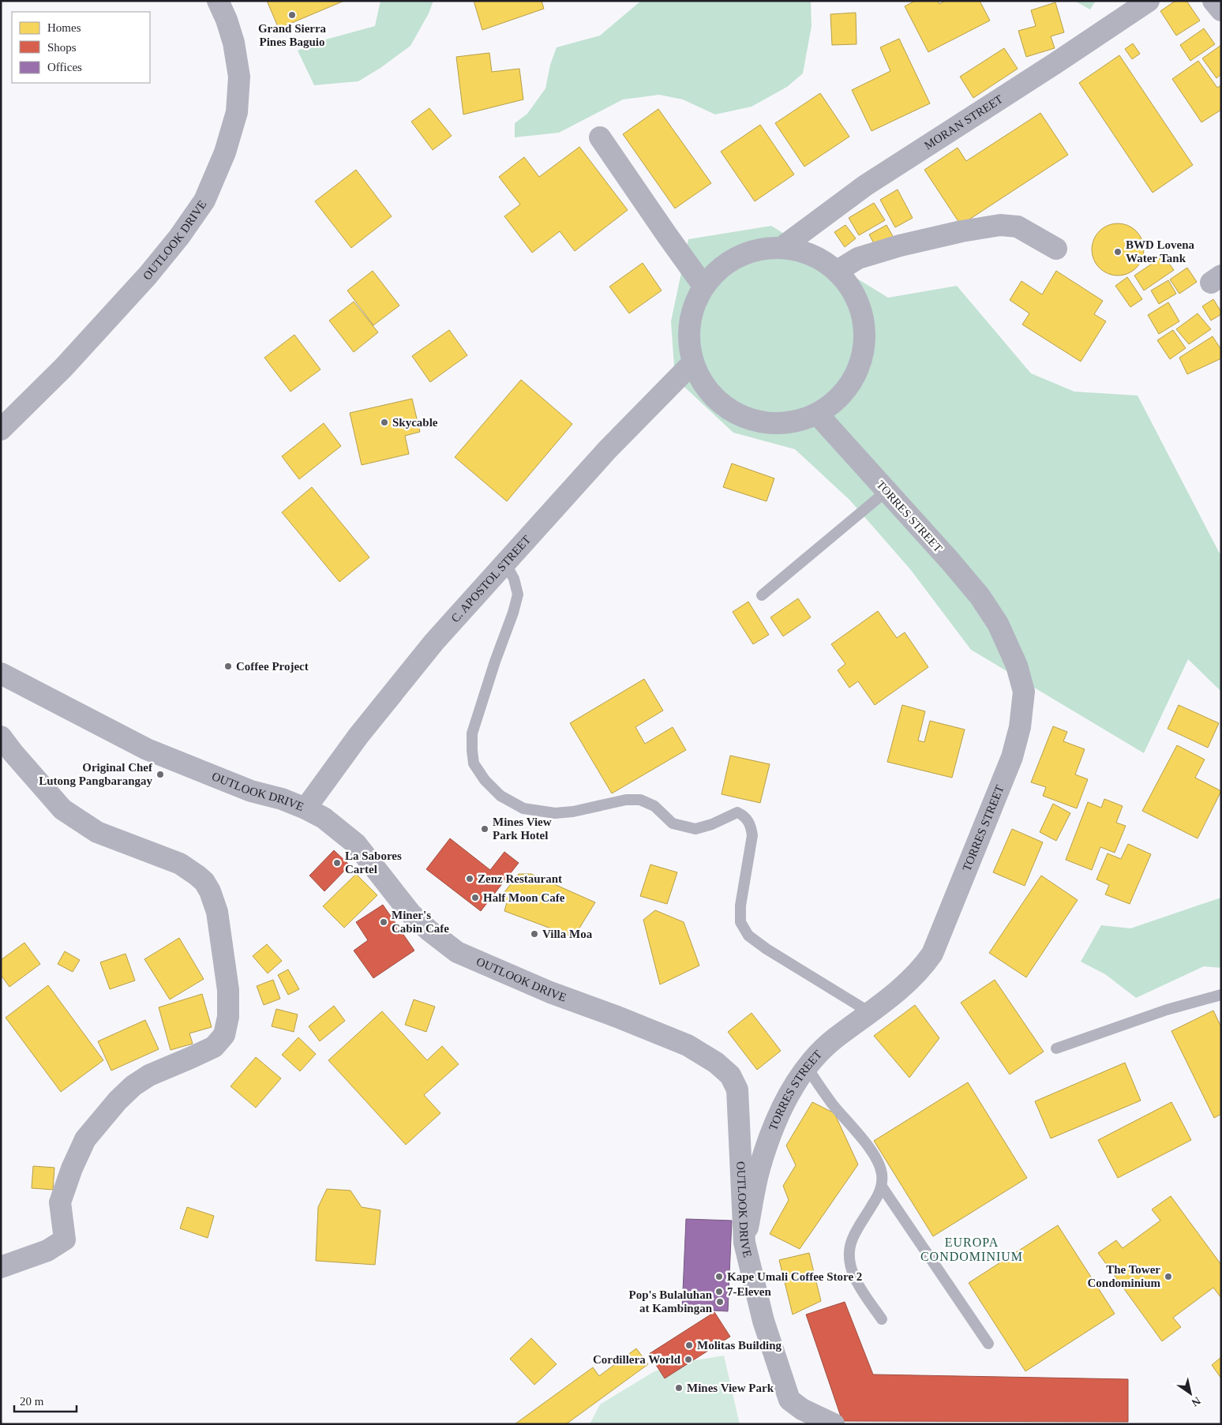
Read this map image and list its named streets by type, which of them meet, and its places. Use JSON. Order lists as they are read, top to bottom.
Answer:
{
  "streets": {
    "street": [
      "MORAN STREET",
      "OUTLOOK DRIVE",
      "TORRES STREET",
      "C. APOSTOL STREET"
    ]
  },
  "crossings": [
    ["OUTLOOK DRIVE", "TORRES STREET"],
    ["OUTLOOK DRIVE", "C. APOSTOL STREET"]
  ],
  "districts": ["EUROPA CONDOMINIUM"],
  "places": [
    "Grand Sierra Pines Baguio",
    "BWD Lovena Water Tank",
    "Skycable",
    "Coffee Project",
    "Original Chef Lutong Pangbarangay",
    "Mines View Park Hotel",
    "La Sabores Cartel",
    "Zenz Restaurant",
    "Half Moon Cafe",
    "Miner's Cabin Cafe",
    "Villa Moa",
    "Kape Umali Coffee Store 2",
    "The Tower Condominium",
    "7-Eleven",
    "Pop's Bulaluhan at Kambingan",
    "Molitas Building",
    "Cordillera World",
    "Mines View Park"
  ],
  "legend": ["Homes", "Shops", "Offices"],
  "scale_bar": "20 m",
  "north": "bottom right"
}
